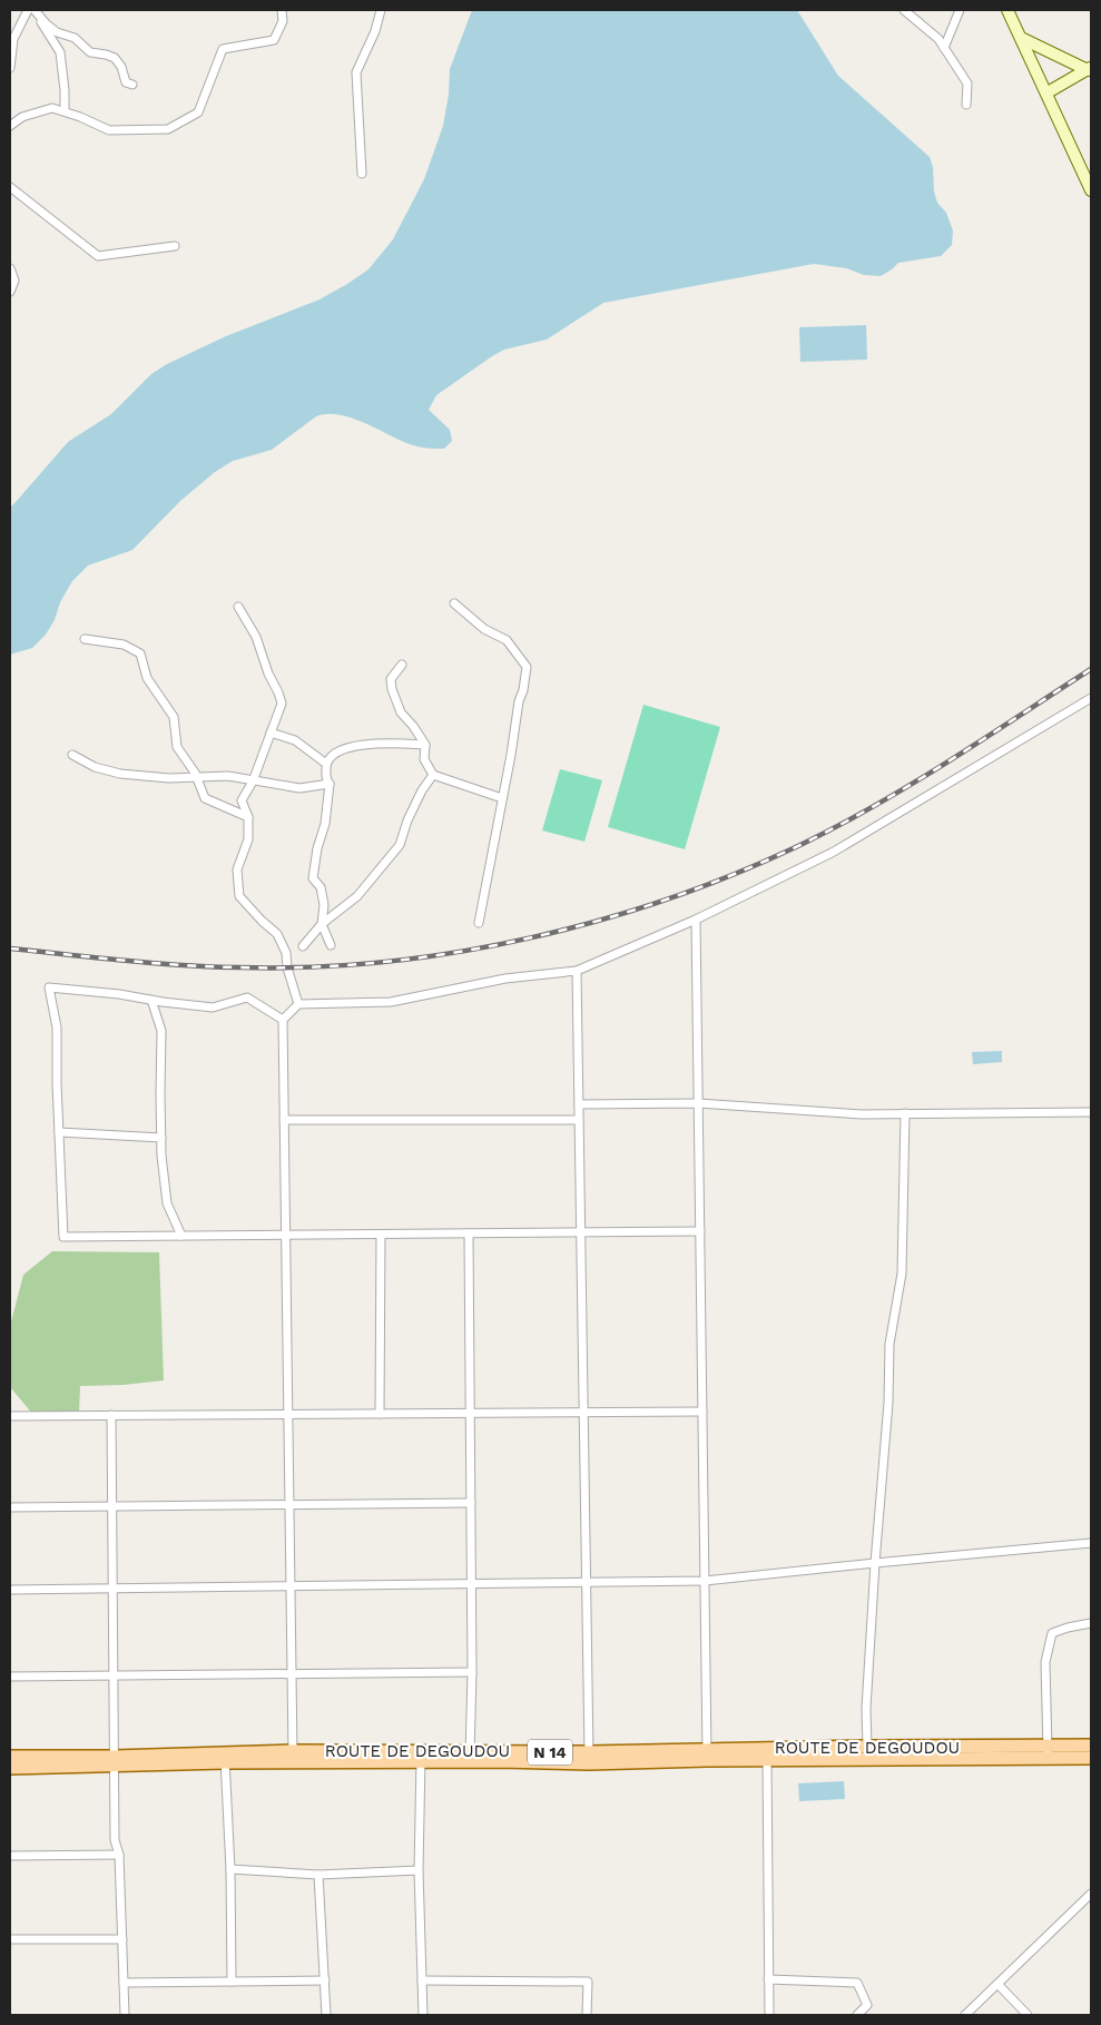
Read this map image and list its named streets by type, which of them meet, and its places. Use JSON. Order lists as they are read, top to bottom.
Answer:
{
  "streets": {
    "main road": ["ROUTE DE DEGOUDOU", "N 14"]
  }
}
